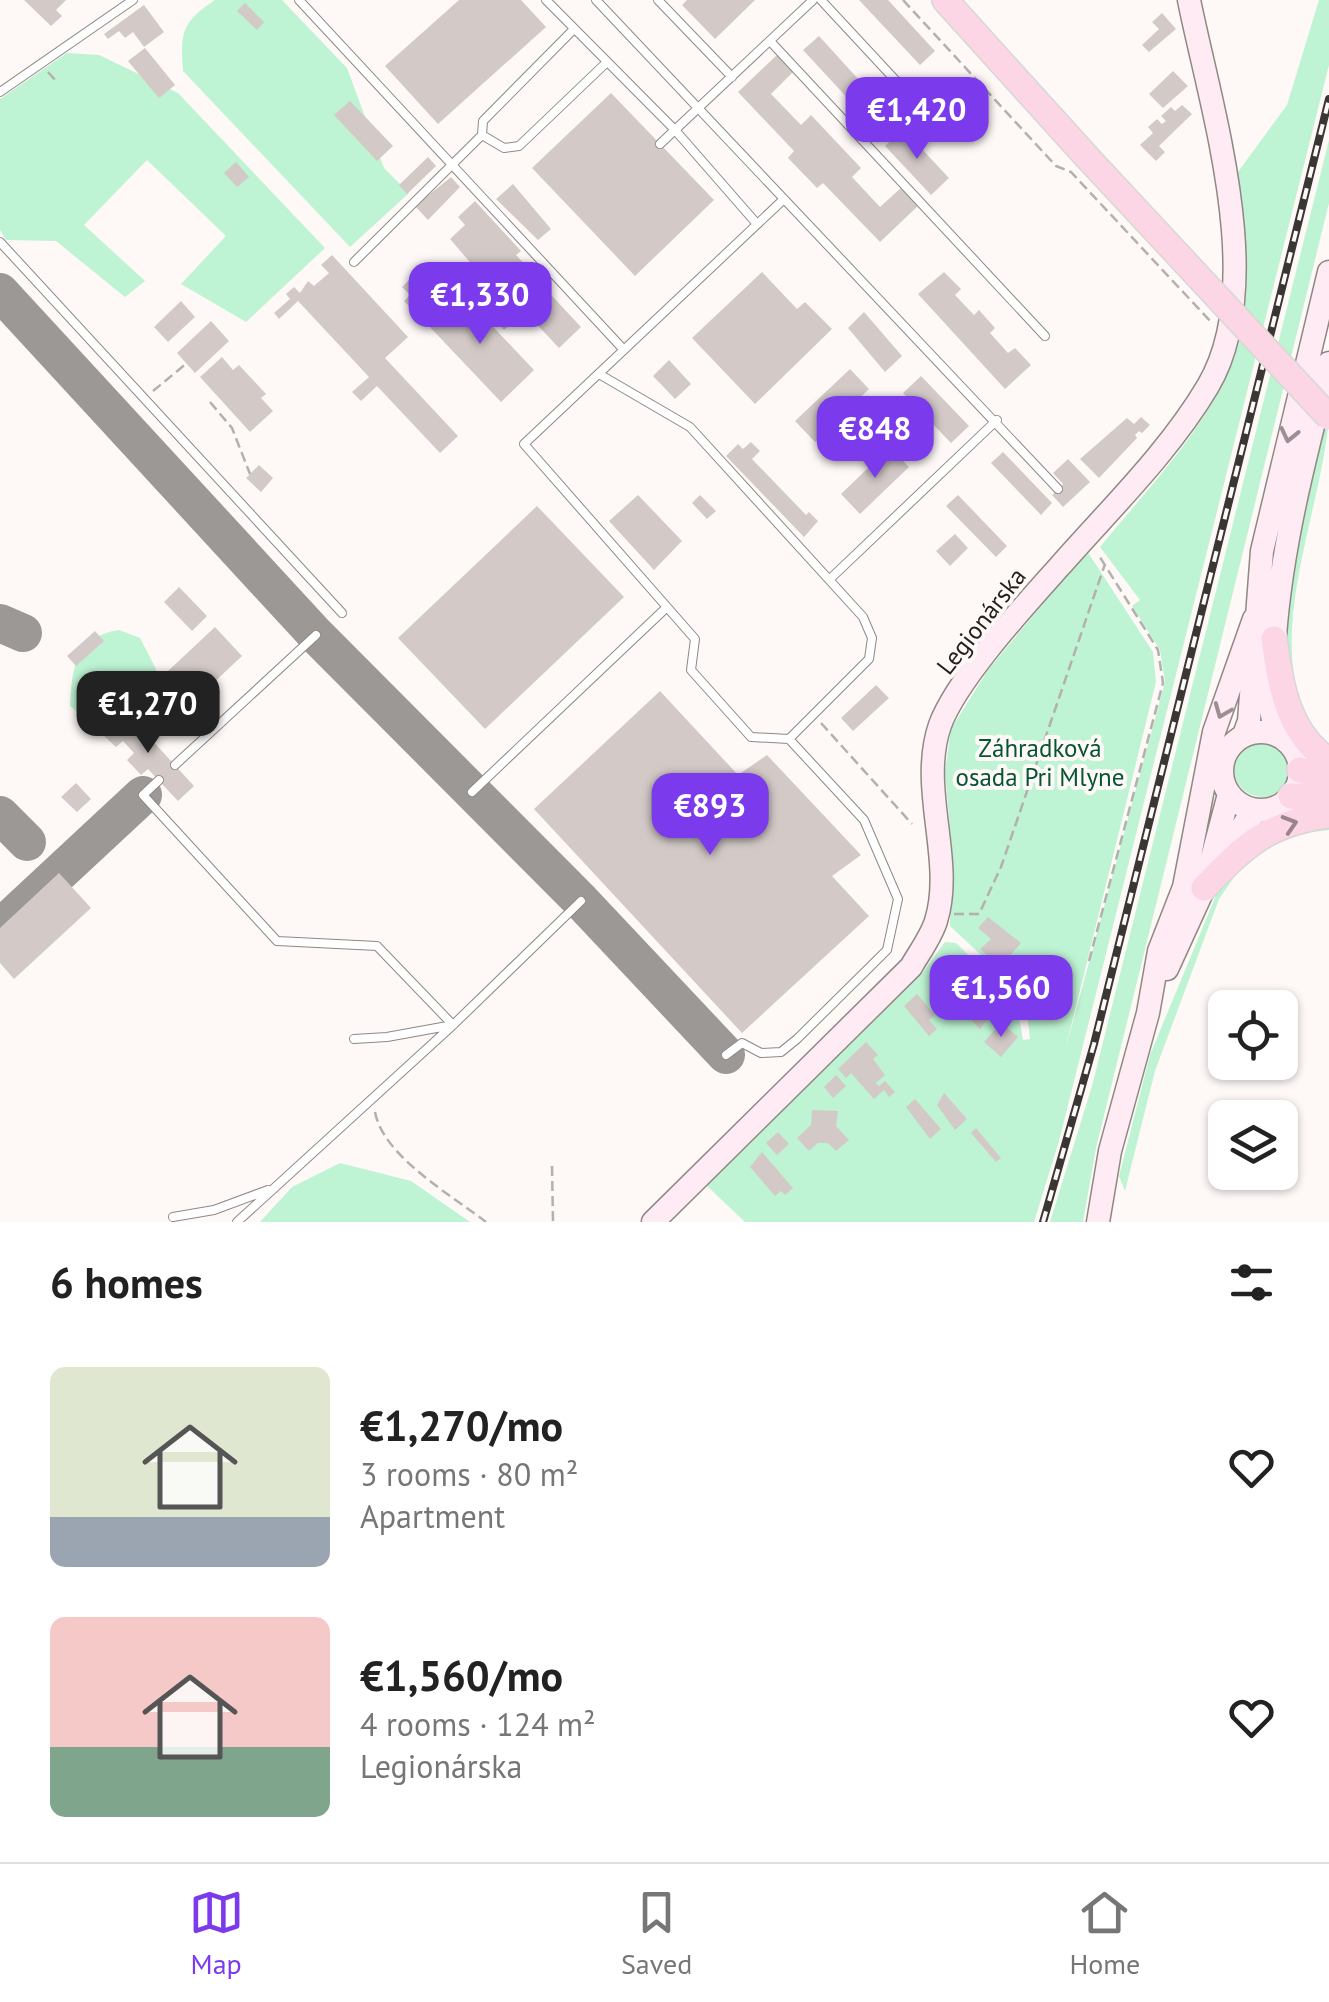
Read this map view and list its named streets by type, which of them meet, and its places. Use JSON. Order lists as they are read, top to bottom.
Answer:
{
  "streets": {
    "main road": ["Legionárska"]
  },
  "parks": ["Záhradková osada Pri Mlyne"],
  "page": {
    "price": [
      "€1,420",
      "€1,330",
      "€848",
      "€1,270",
      "€893",
      "€1,560"
    ],
    "heading": "6 homes",
    "list": [
      {
        "name": "€1,270/mo",
        "note": "3 rooms · 80 m² · Apartment"
      },
      {
        "name": "€1,560/mo",
        "note": "4 rooms · 124 m² · Legionárska"
      }
    ],
    "tabs": ["Map", "Saved", "Home"]
  }
}
